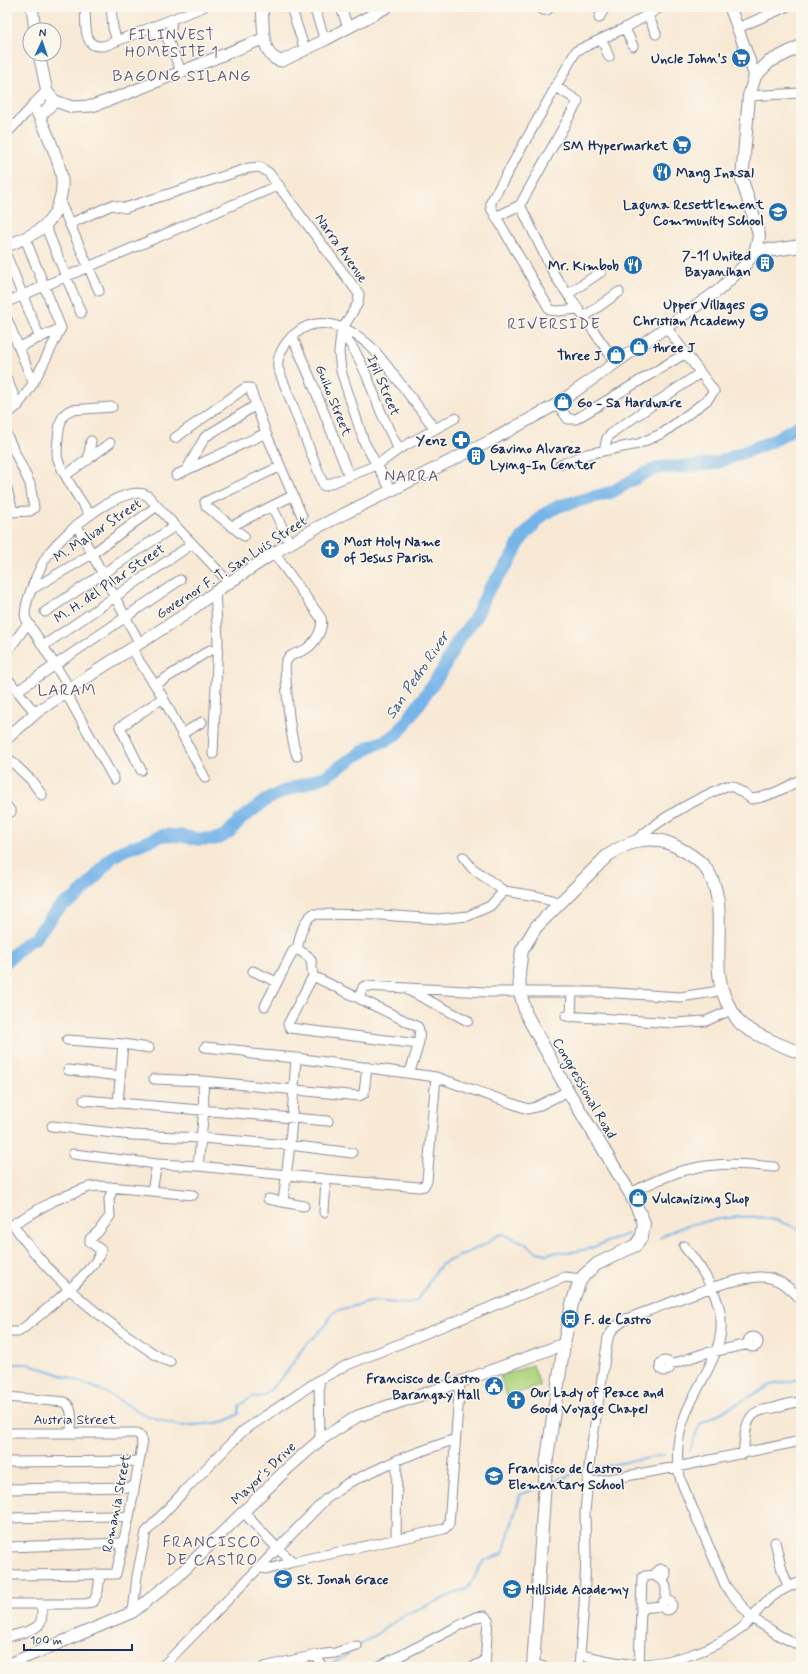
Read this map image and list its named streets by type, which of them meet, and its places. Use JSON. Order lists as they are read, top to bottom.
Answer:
{
  "streets": {
    "main road": ["Congressional Road"],
    "street": [
      "Narra Avenue",
      "Ipil Street",
      "Guiho Street",
      "M. Malvar Street",
      "Governor F. T. San Luis Street",
      "M. H. del Pilar Street",
      "Austria Street",
      "Mayor's Drive",
      "Romania Street"
    ]
  },
  "crossings": [
    ["Narra Avenue", "Ipil Street"],
    ["Narra Avenue", "Governor F. T. San Luis Street"],
    ["Congressional Road", "Mayor's Drive"],
    ["Austria Street", "Romania Street"]
  ],
  "districts": [
    "FILINVEST HOMESITE 1",
    "BAGONG SILANG",
    "RIVERSIDE",
    "NARRA",
    "LARAM",
    "FRANCISCO DE CASTRO"
  ],
  "water": ["San Pedro River"],
  "places": {
    "supermarket": ["Uncle John's", "SM Hypermarket"],
    "restaurant": ["Mang Inasal", "Mr. Kimbob"],
    "school or university": [
      "Laguna Resettlement Community School",
      "Upper Villages Christian Academy",
      "Francisco de Castro Elementary School",
      "St. Jonah Grace",
      "Hillside Academy"
    ],
    "building": ["7-11 United Bayanihan", "Gavino Alvarez Lying-In Center"],
    "shop": [
      "three J",
      "Three J",
      "Go - Sa Hardware",
      "Vulcanizing Shop"
    ],
    "pharmacy": ["Yenz"],
    "church": ["Most Holy Name of Jesus Parish", "Our Lady of Peace and Good Voyage Chapel"],
    "bus stop": ["F. de Castro"],
    "public building": ["Francisco de Castro Barangay Hall"]
  },
  "scale_bar": "100 m",
  "north": "top"
}
